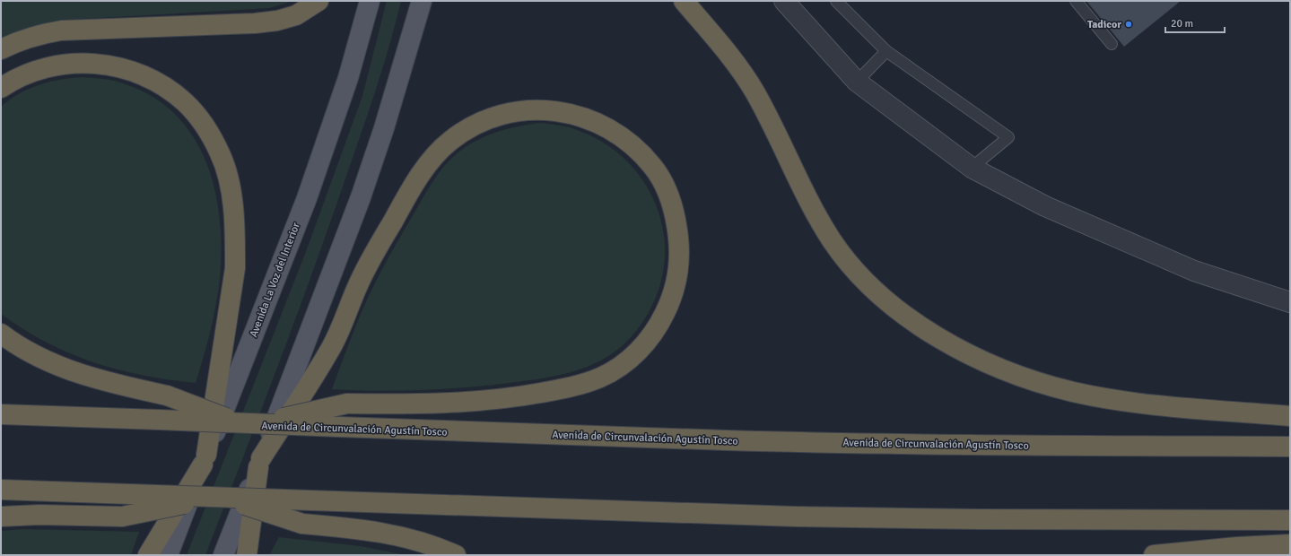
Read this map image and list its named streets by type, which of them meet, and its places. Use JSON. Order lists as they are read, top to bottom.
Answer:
{
  "streets": {
    "highway": ["Avenida de Circunvalación Agustín Tosco"],
    "main road": ["Avenida La Voz del Interior"]
  },
  "places": ["Tadicor"],
  "scale_bar": "20 m"
}
